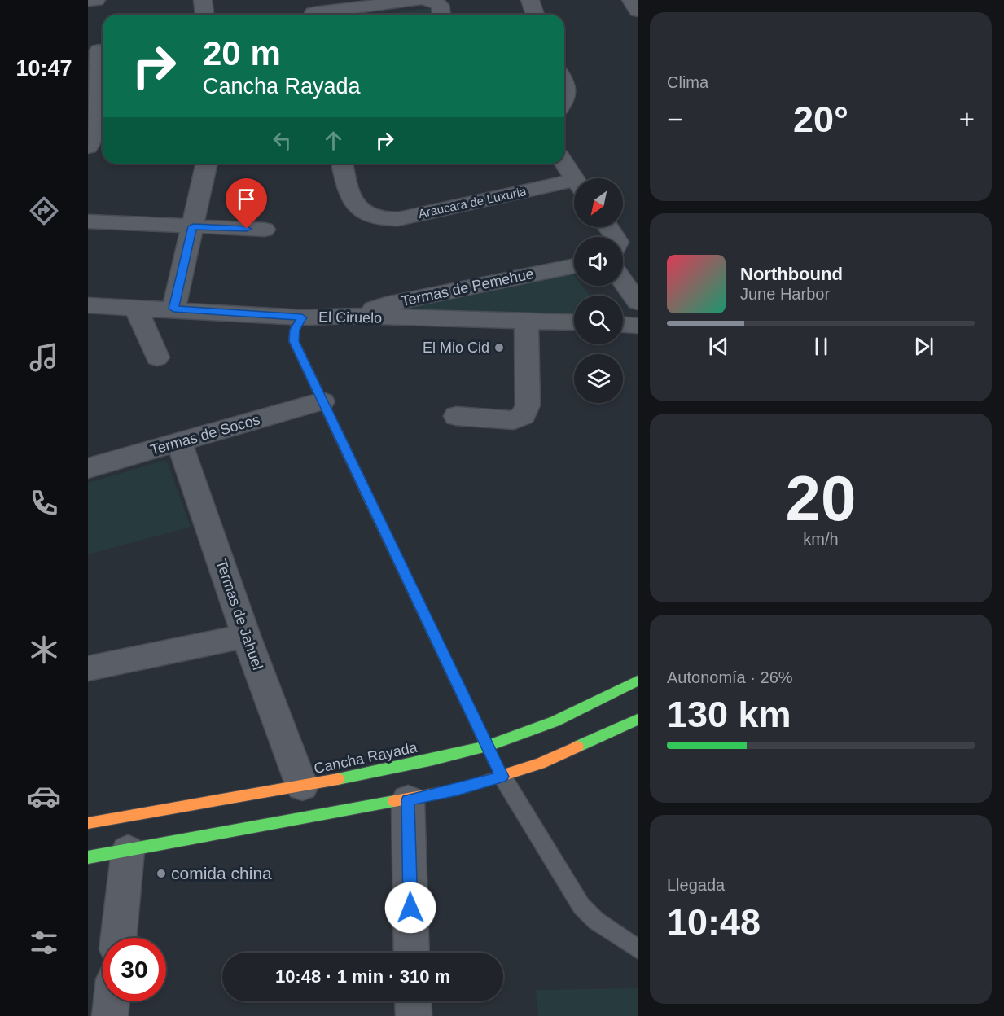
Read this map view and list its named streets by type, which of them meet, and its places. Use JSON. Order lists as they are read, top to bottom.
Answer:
{
  "streets": {
    "street": [
      "Araucara de Luxuria",
      "Termas de Pemehue",
      "El Ciruelo",
      "Termas de Socos",
      "Termas de Jahuel",
      "Cancha Rayada"
    ]
  },
  "crossings": [
    ["Termas de Pemehue", "El Ciruelo"],
    ["Termas de Socos", "Termas de Jahuel"],
    ["Termas de Jahuel", "Cancha Rayada"]
  ],
  "places": ["El Mio Cid", "comida china"],
  "north": "bottom left",
  "page": {
    "tabs": "10:47",
    "tile": [
      "Clima",
      ["20", "km/h"],
      ["Autonomía · 26%", "130 km"],
      ["Llegada", "10:48"]
    ],
    "turn": ["20 m", "Cancha Rayada"],
    "heat": ["−", "20°", "+"],
    "song": ["Northbound", "June Harbor"],
    "limit": "30",
    "trip": "10:48 · 1 min · 310 m"
  }
}
